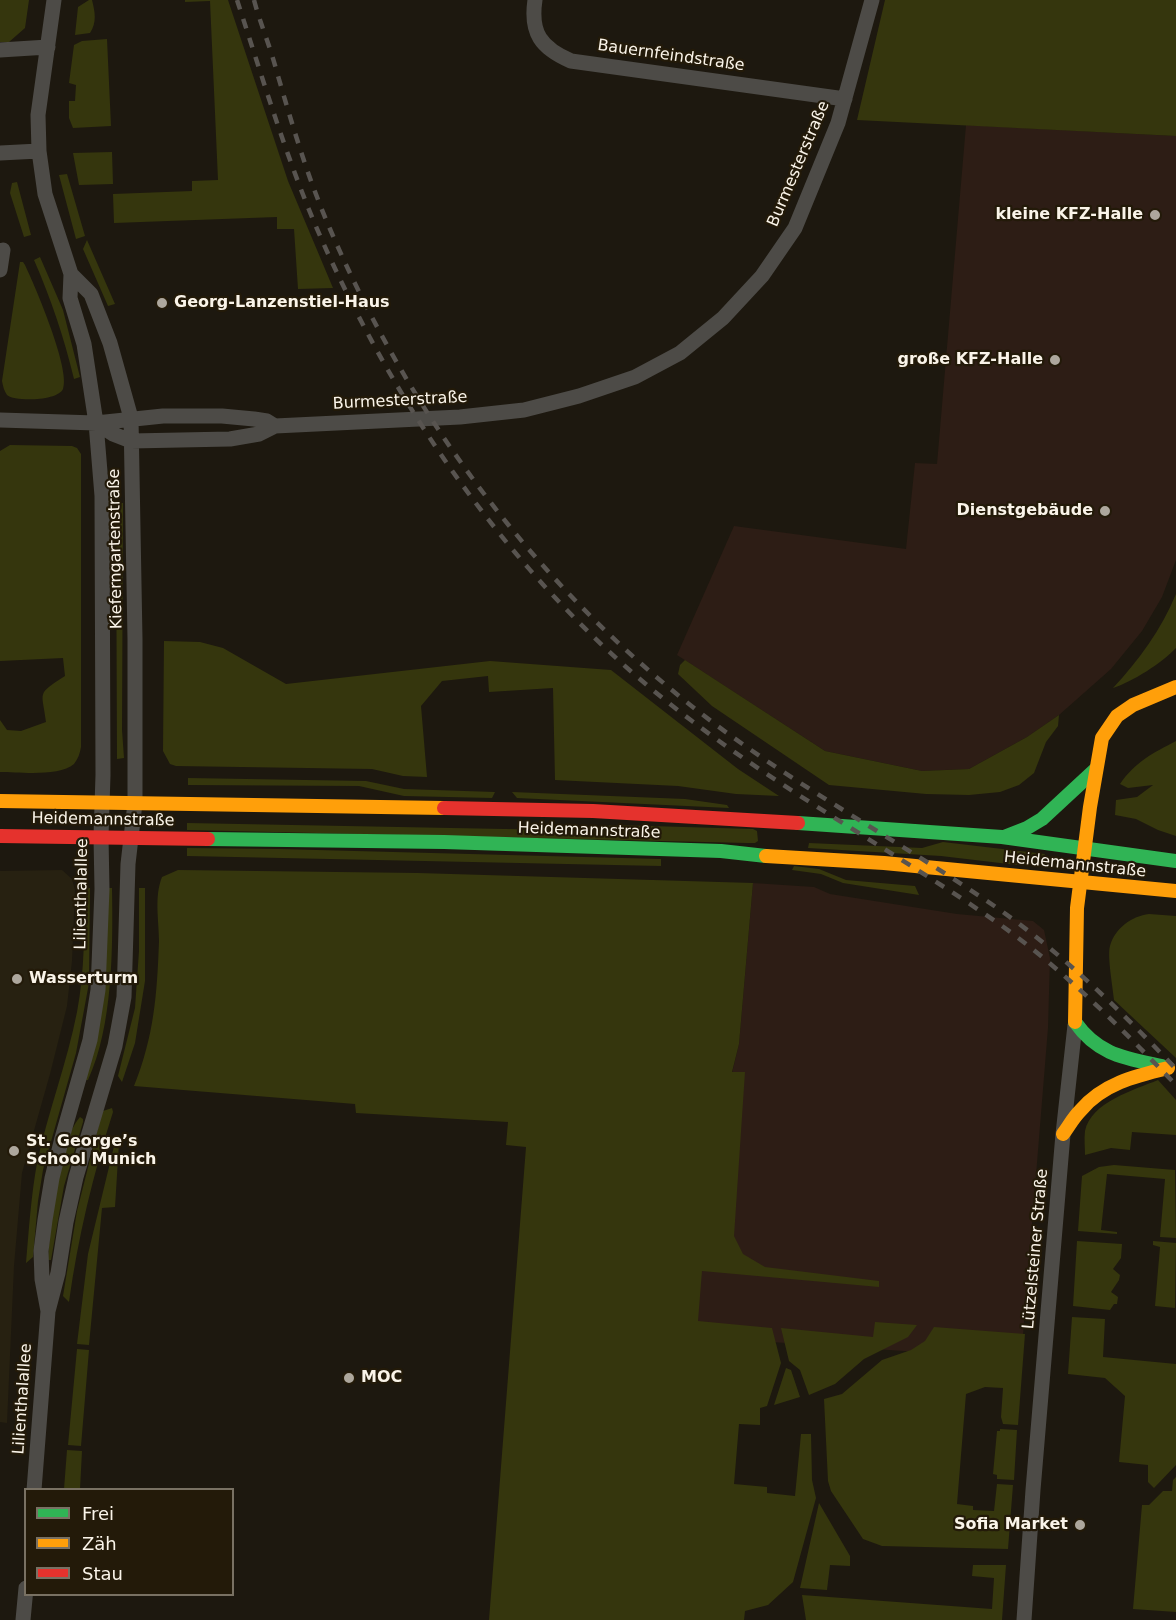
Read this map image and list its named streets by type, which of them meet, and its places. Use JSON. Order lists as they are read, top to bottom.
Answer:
{
  "streets": {
    "main road": ["Heidemannstraße", "Lützelsteiner Straße"],
    "street": [
      "Bauernfeindstraße",
      "Burmesterstraße",
      "Kieferngartenstraße",
      "Lilienthalallee"
    ]
  },
  "crossings": [
    ["Bauernfeindstraße", "Burmesterstraße"],
    ["Burmesterstraße", "Kieferngartenstraße"],
    ["Kieferngartenstraße", "Heidemannstraße"],
    ["Kieferngartenstraße", "Lilienthalallee"],
    ["Heidemannstraße", "Lilienthalallee"],
    ["Heidemannstraße", "Lützelsteiner Straße"]
  ],
  "places": [
    "kleine KFZ-Halle",
    "Georg-Lanzenstiel-Haus",
    "große KFZ-Halle",
    "Dienstgebäude",
    "Wasserturm",
    "St. George’s School Munich",
    "MOC",
    "Sofia Market"
  ],
  "legend": ["Frei", "Zäh", "Stau"]
}
